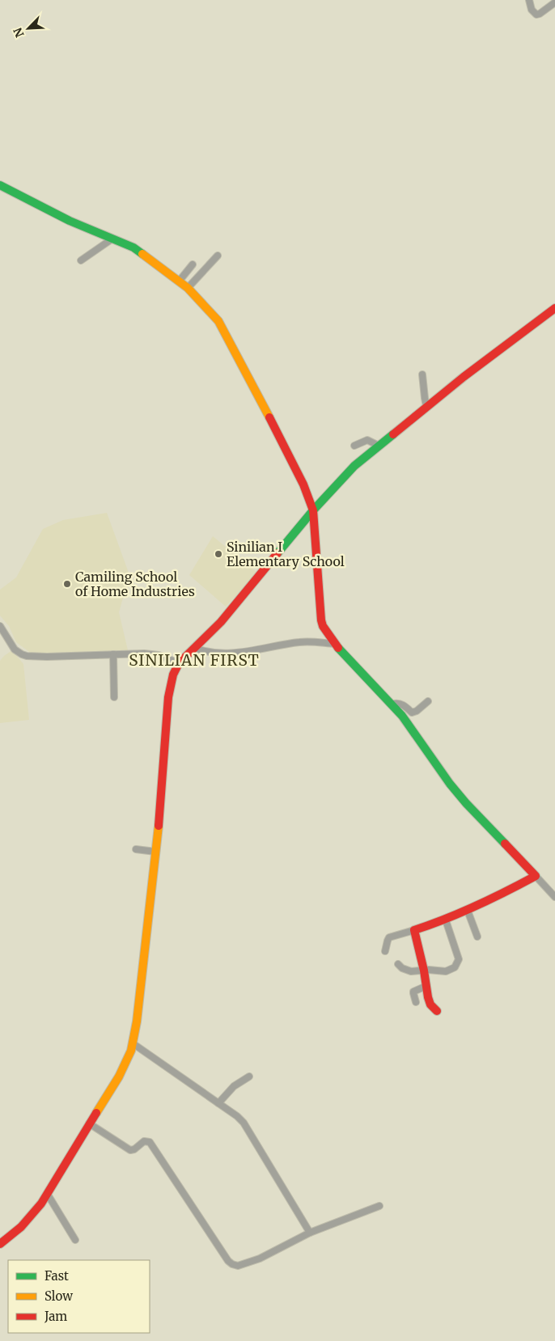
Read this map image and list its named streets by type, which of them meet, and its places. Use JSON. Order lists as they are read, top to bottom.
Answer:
{
  "districts": ["SINILIAN FIRST"],
  "places": ["Sinilian I Elementary School", "Camiling School of Home Industries"],
  "legend": ["Fast", "Slow", "Jam"],
  "north": "bottom left"
}
